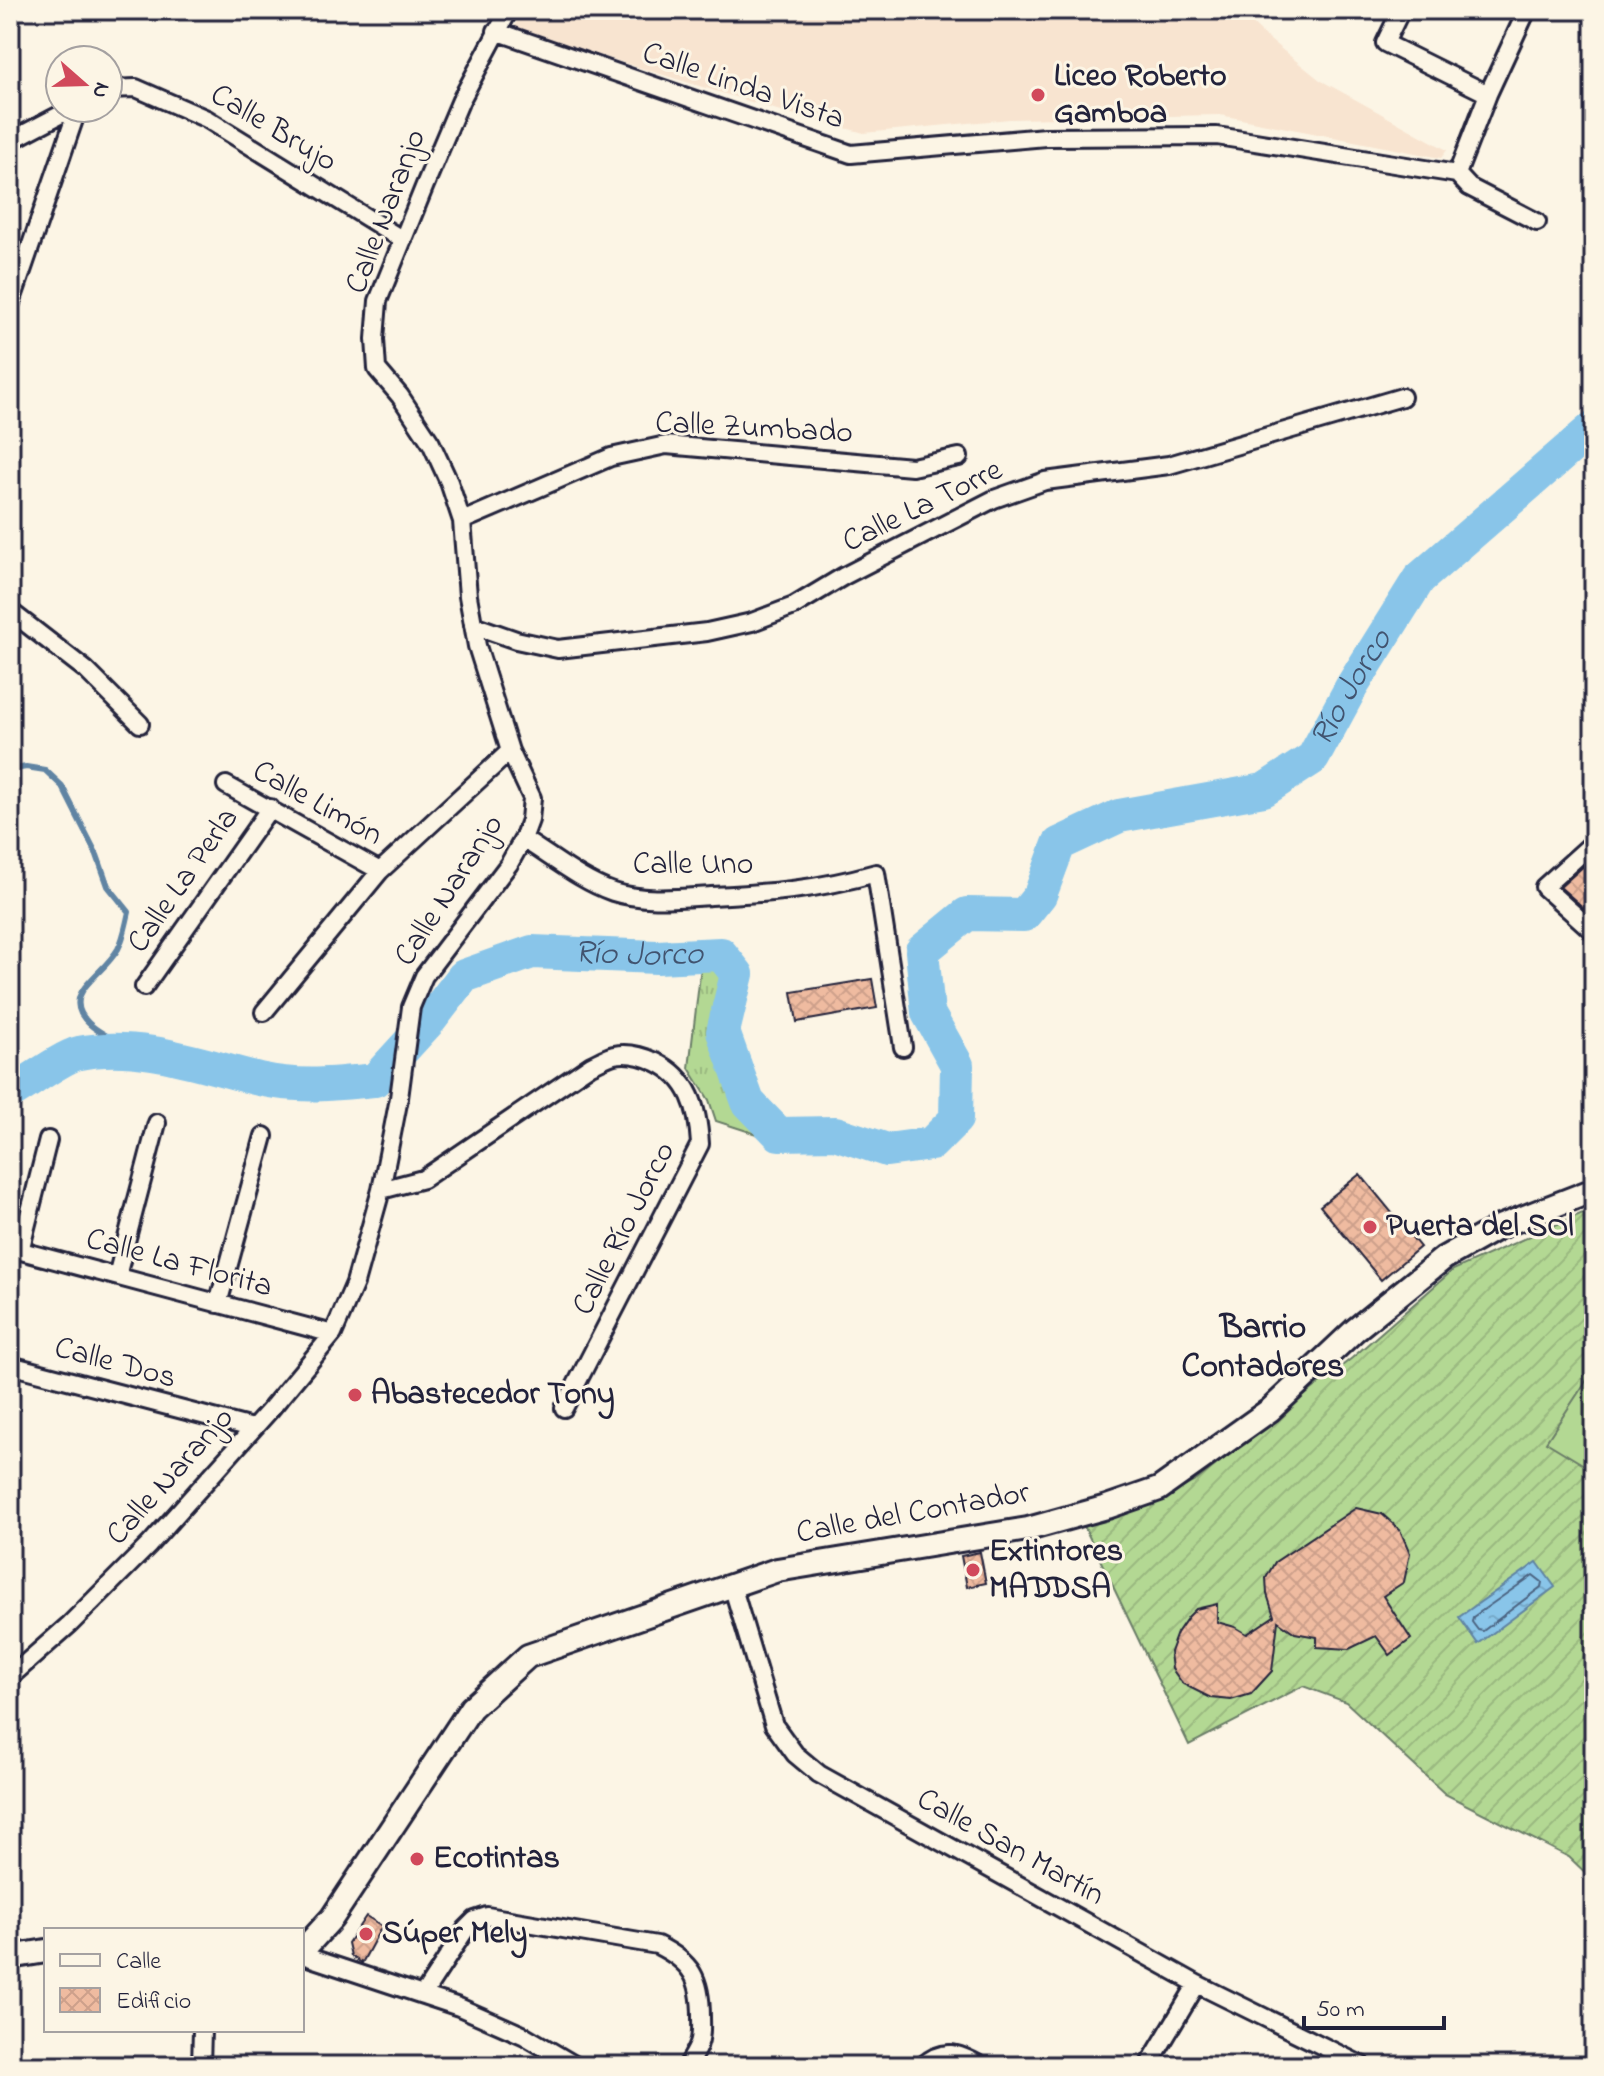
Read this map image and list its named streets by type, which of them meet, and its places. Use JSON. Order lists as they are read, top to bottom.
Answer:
{
  "streets": {
    "street": [
      "Calle Linda Vista",
      "Calle Brujo",
      "Calle Naranjo",
      "Calle Zumbado",
      "Calle La Torre",
      "Calle Limón",
      "Calle Uno",
      "Calle La Perla",
      "Calle Río Jorco",
      "Calle La Florita",
      "Calle Dos",
      "Calle del Contador",
      "Calle San Martín"
    ]
  },
  "crossings": [
    ["Calle Linda Vista", "Calle Naranjo"],
    ["Calle Brujo", "Calle Naranjo"],
    ["Calle Naranjo", "Calle Zumbado"],
    ["Calle Naranjo", "Calle La Torre"],
    ["Calle Naranjo", "Calle Uno"],
    ["Calle Naranjo", "Calle Río Jorco"],
    ["Calle Naranjo", "Calle La Florita"],
    ["Calle Naranjo", "Calle Dos"],
    ["Calle Limón", "Calle La Perla"],
    ["Calle del Contador", "Calle San Martín"]
  ],
  "districts": ["Barrio Contadores"],
  "water": ["Río Jorco"],
  "places": [
    "Liceo Roberto Gamboa",
    "Puerta del SOl",
    "Abastecedor Tony",
    "Extintores MADDSA",
    "Ecotintas",
    "Súper Mely"
  ],
  "legend": ["Calle", "Edificio"],
  "scale_bar": "50 m",
  "north": "right"
}
